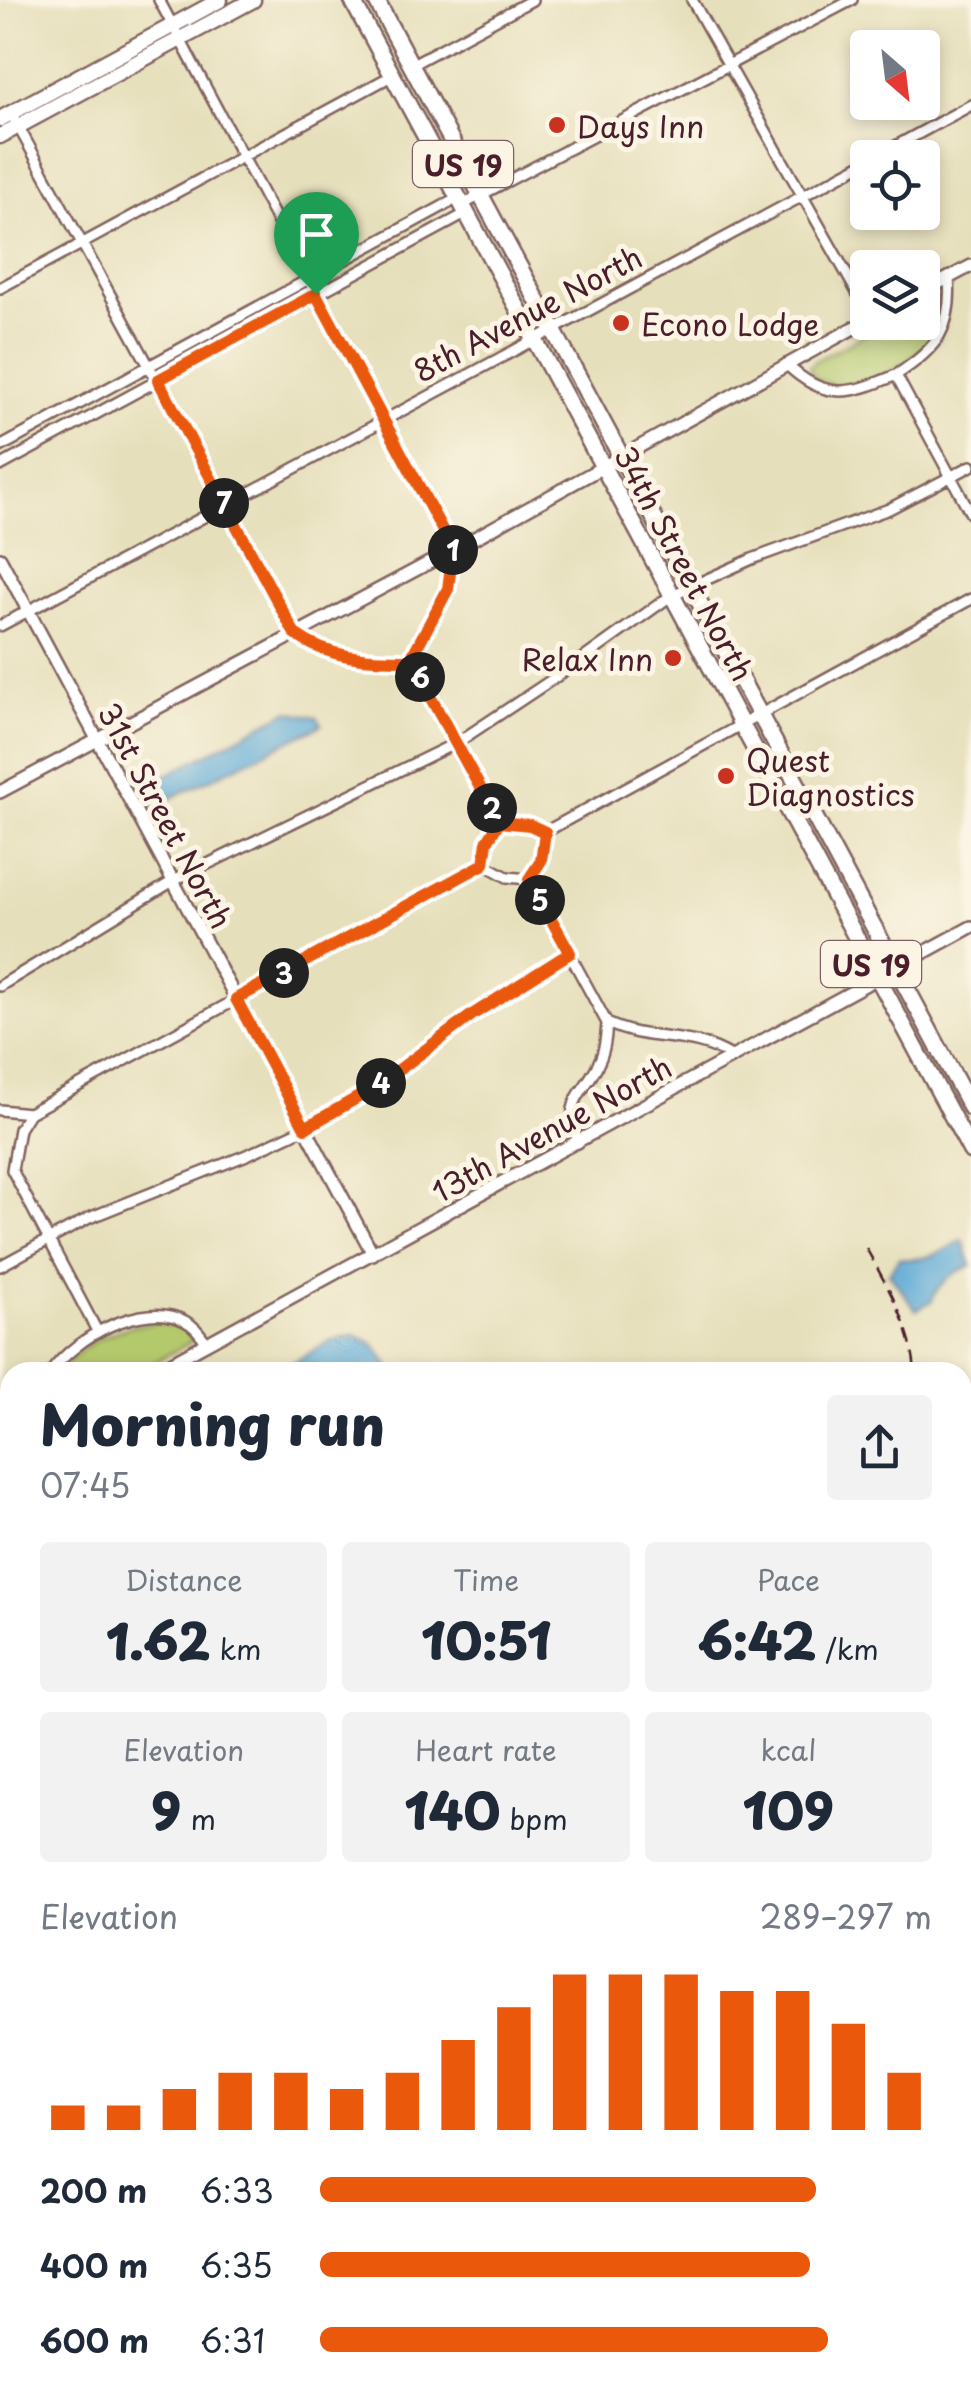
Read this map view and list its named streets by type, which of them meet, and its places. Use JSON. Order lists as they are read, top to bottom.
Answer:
{
  "streets": {
    "highway": ["US 19", "34th Street North"],
    "street": ["8th Avenue North", "31st Street North", "13th Avenue North"]
  },
  "crossings": [
    ["8th Avenue North", "34th Street North"],
    ["8th Avenue North", "31st Street North"],
    ["34th Street North", "13th Avenue North"],
    ["31st Street North", "13th Avenue North"]
  ],
  "places": [
    "Days Inn",
    "Econo Lodge",
    "Relax Inn",
    "Quest Diagnostics"
  ],
  "north": "bottom right",
  "page": {
    "pins": [
      "7",
      "1",
      "6",
      "2",
      "5",
      "3",
      "4"
    ],
    "heading": ["Morning run", "07:45"],
    "stats": [
      ["Distance", "1.62 km"],
      ["Time", "10:51"],
      ["Pace", "6:42 /km"],
      ["Elevation", "9 m"],
      ["Heart rate", "140 bpm"],
      ["kcal", "109"]
    ],
    "chart": ["Elevation", "289–297 m"],
    "list": [
      {
        "name": "200 m",
        "note": "6:33"
      },
      {
        "name": "400 m",
        "note": "6:35"
      },
      {
        "name": "600 m",
        "note": "6:31"
      }
    ]
  }
}
